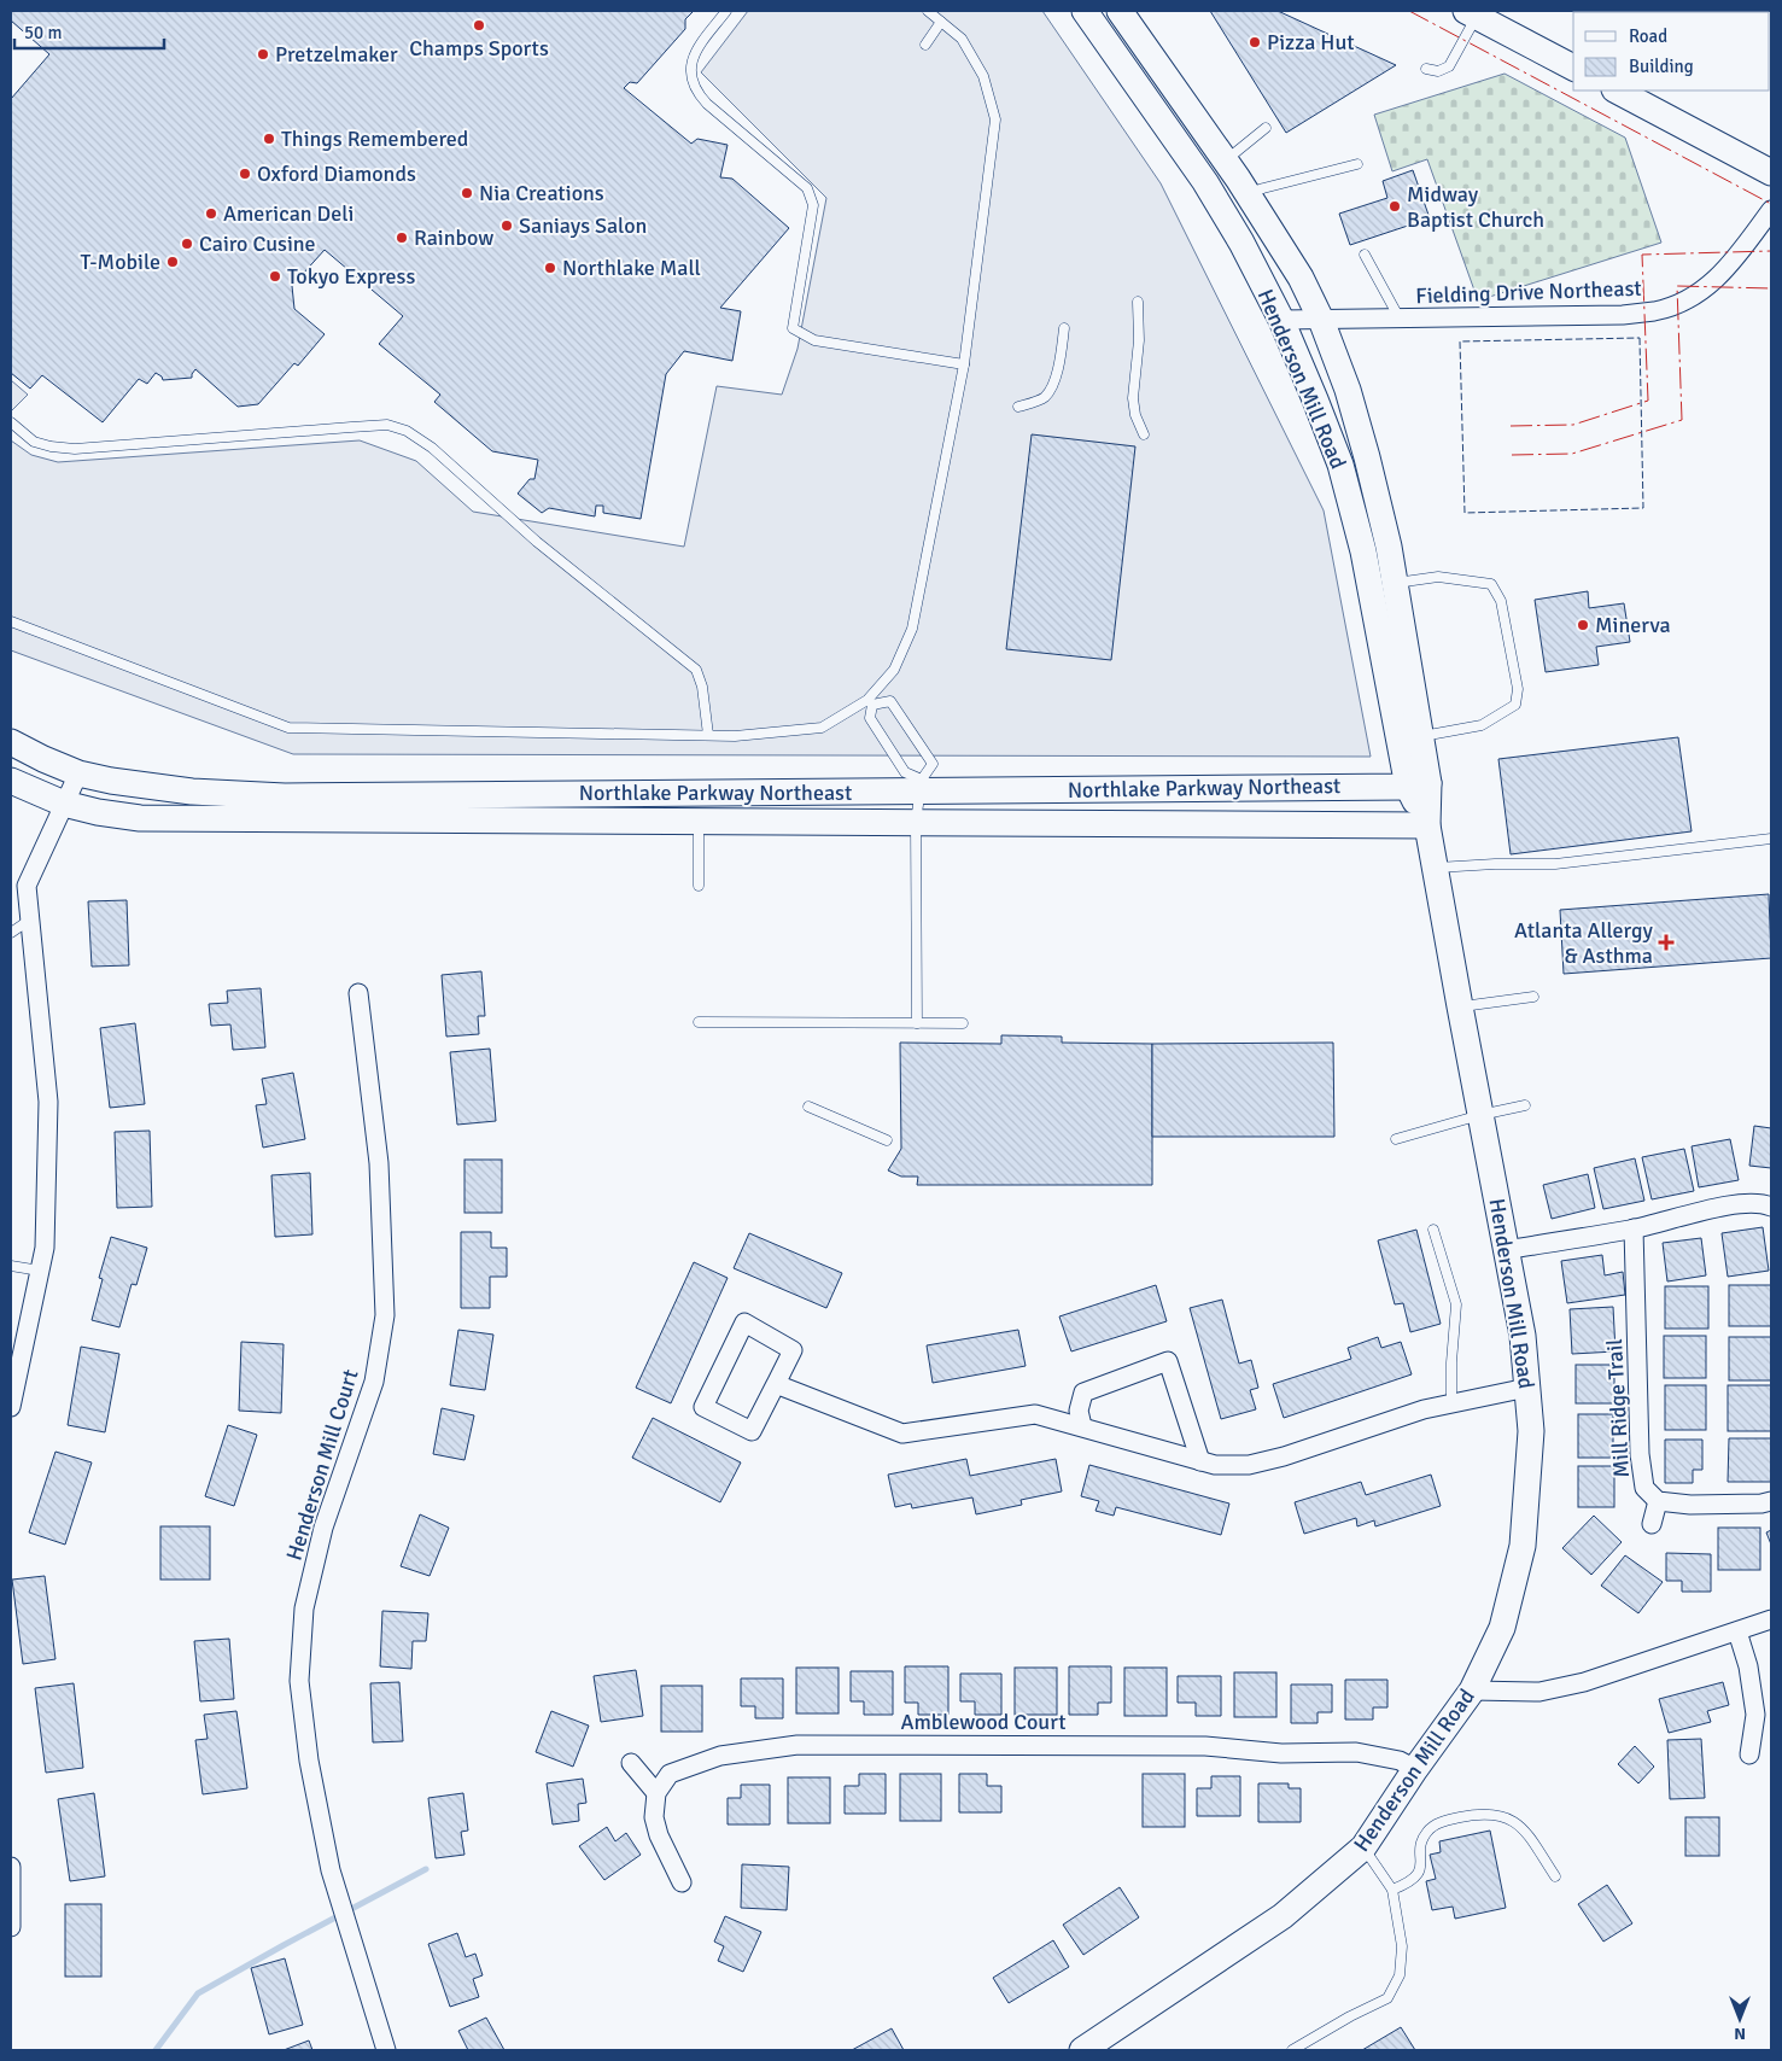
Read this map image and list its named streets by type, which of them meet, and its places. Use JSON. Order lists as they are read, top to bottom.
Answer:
{
  "streets": {
    "street": [
      "Fielding Drive Northeast",
      "Henderson Mill Road",
      "Northlake Parkway Northeast",
      "Mill Ridge Trail",
      "Henderson Mill Court",
      "Amblewood Court"
    ]
  },
  "crossings": [
    ["Fielding Drive Northeast", "Henderson Mill Road"],
    ["Henderson Mill Road", "Northlake Parkway Northeast"],
    ["Henderson Mill Road", "Amblewood Court"]
  ],
  "places": {
    "other": [
      "Champs Sports",
      "Pizza Hut",
      "Pretzelmaker",
      "Things Remembered",
      "Oxford Diamonds",
      "Nia Creations",
      "Midway Baptist Church",
      "American Deli",
      "Saniays Salon",
      "Rainbow",
      "Cairo Cusine",
      "T-Mobile",
      "Northlake Mall",
      "Tokyo Express",
      "Minerva"
    ],
    "health": ["Atlanta Allergy & Asthma"]
  },
  "legend": ["Road", "Building"],
  "scale_bar": "50 m",
  "north": "bottom"
}
